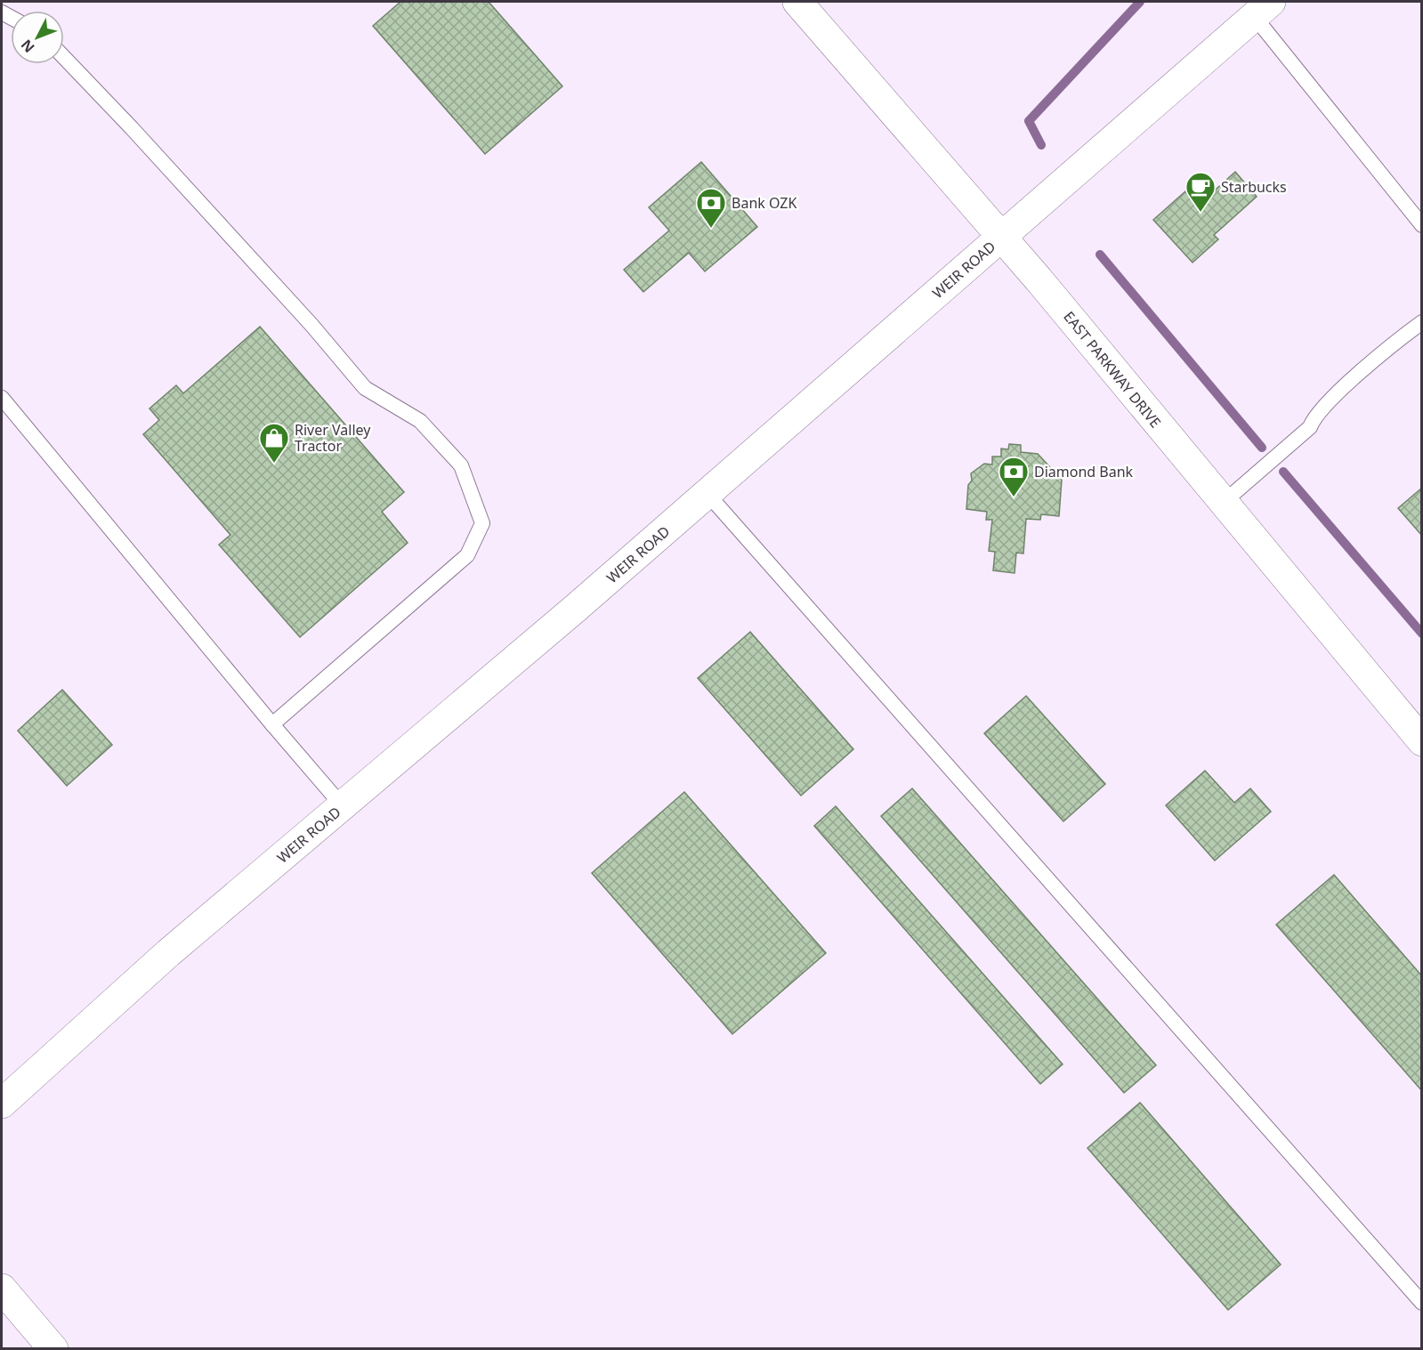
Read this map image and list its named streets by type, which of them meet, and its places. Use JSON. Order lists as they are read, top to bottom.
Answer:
{
  "streets": {
    "main road": ["WEIR ROAD", "EAST PARKWAY DRIVE"]
  },
  "crossings": [
    ["WEIR ROAD", "EAST PARKWAY DRIVE"]
  ],
  "places": {
    "cafe": ["Starbucks"],
    "bank": ["Bank OZK", "Diamond Bank"],
    "shop": ["River Valley Tractor"]
  },
  "north": "bottom left"
}
